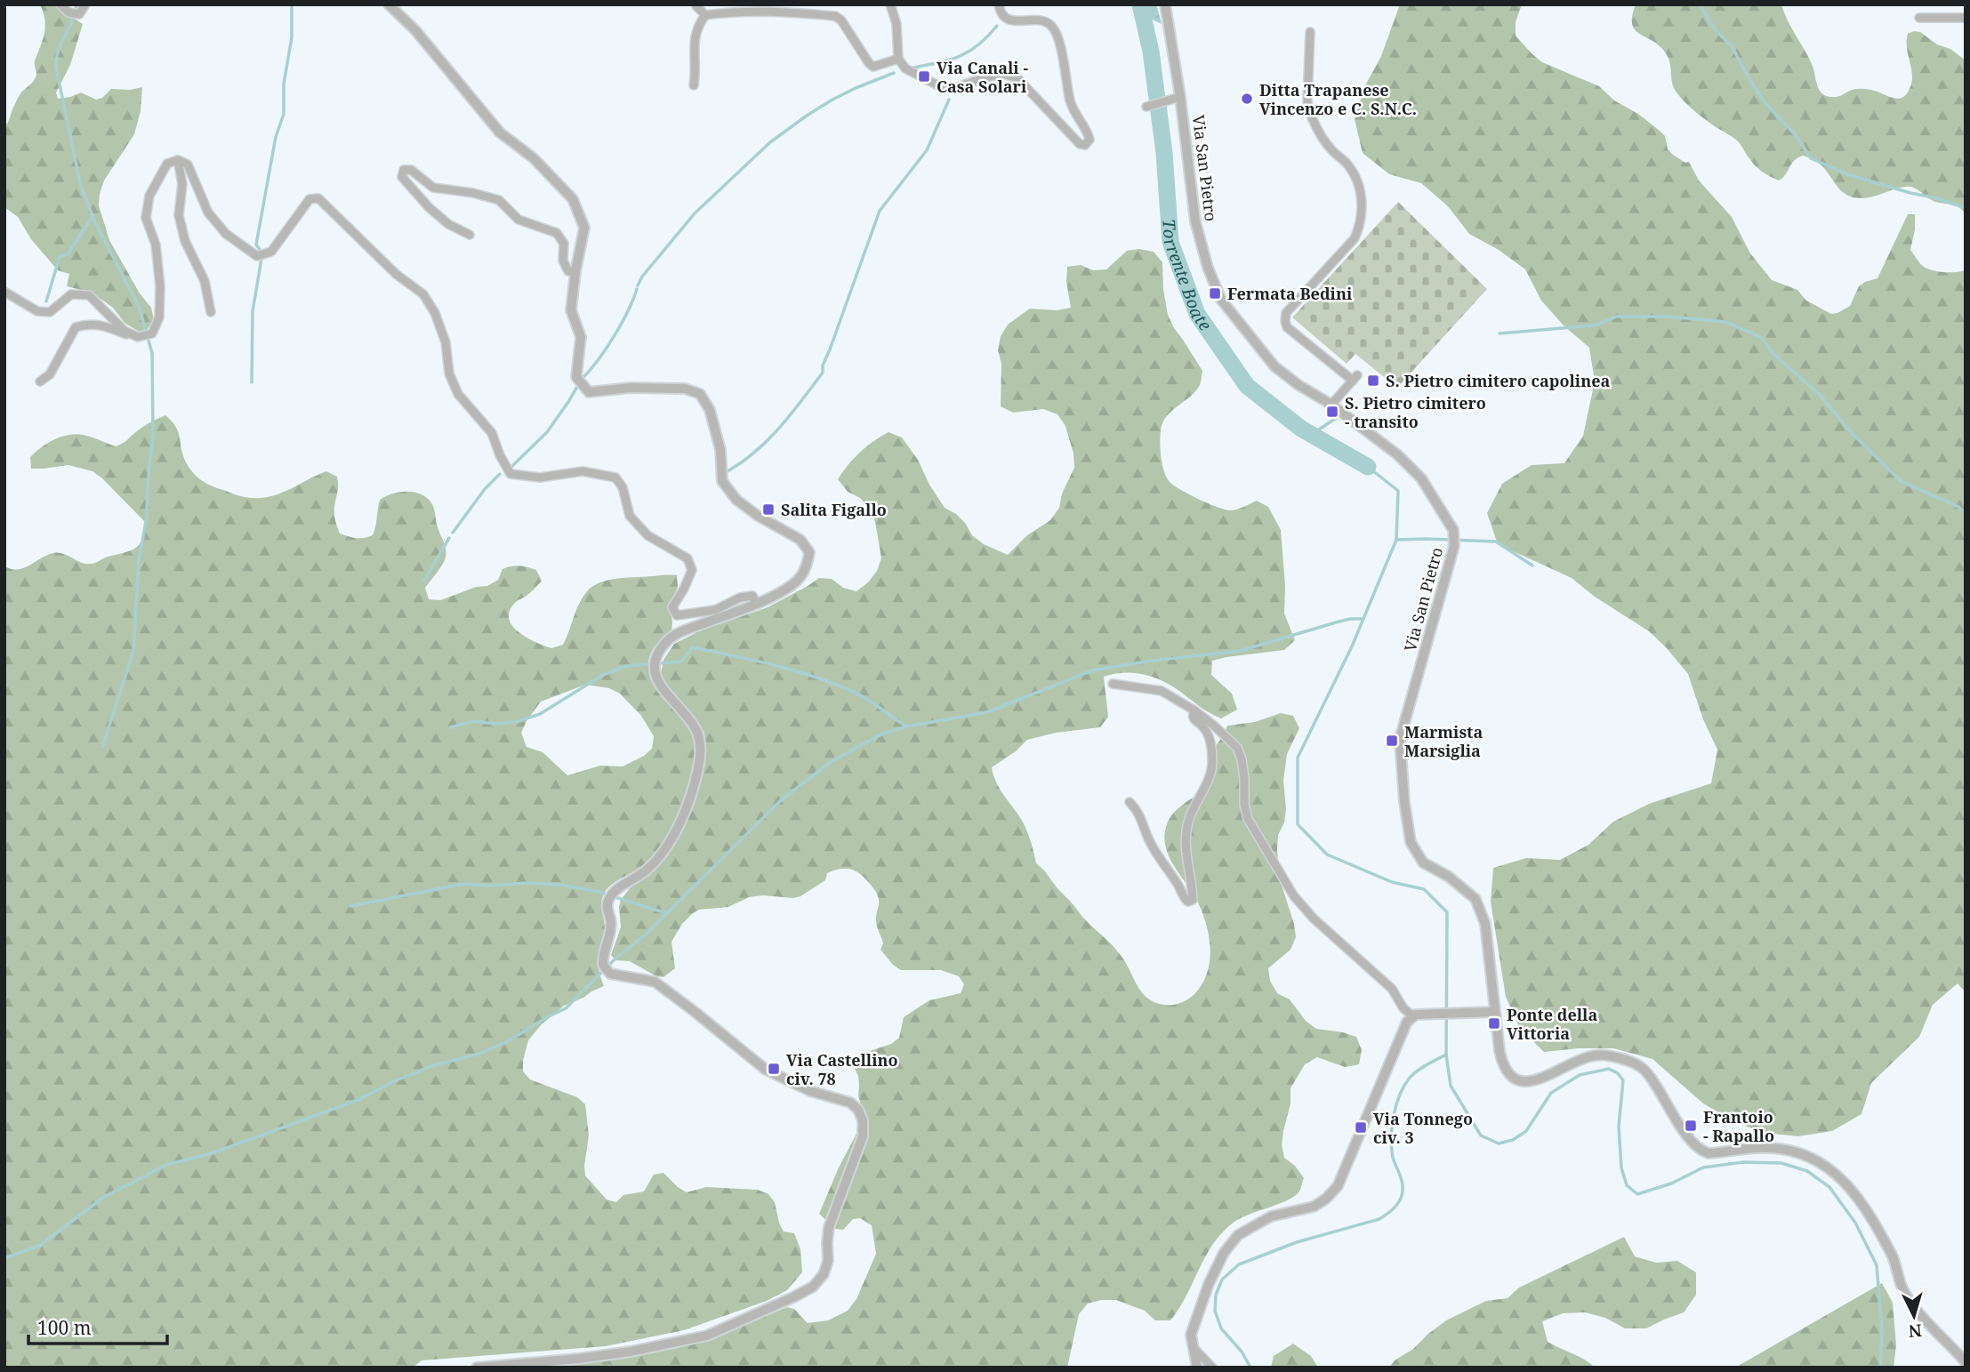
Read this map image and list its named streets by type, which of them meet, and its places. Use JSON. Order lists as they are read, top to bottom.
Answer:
{
  "streets": {
    "street": ["Via San Pietro"]
  },
  "water": ["Torrente Boate"],
  "places": {
    "transit": [
      "Via Canali - Casa Solari",
      "Fermata Bedini",
      "S. Pietro cimitero capolinea",
      "S. Pietro cimitero - transito",
      "Salita Figallo",
      "Marmista Marsiglia",
      "Ponte della Vittoria",
      "Via Castellino civ. 78",
      "Frantoio - Rapallo",
      "Via Tonnego civ. 3"
    ],
    "other": ["Ditta Trapanese Vincenzo e C. S.N.C."]
  },
  "scale_bar": "100 m",
  "north": "bottom"
}
